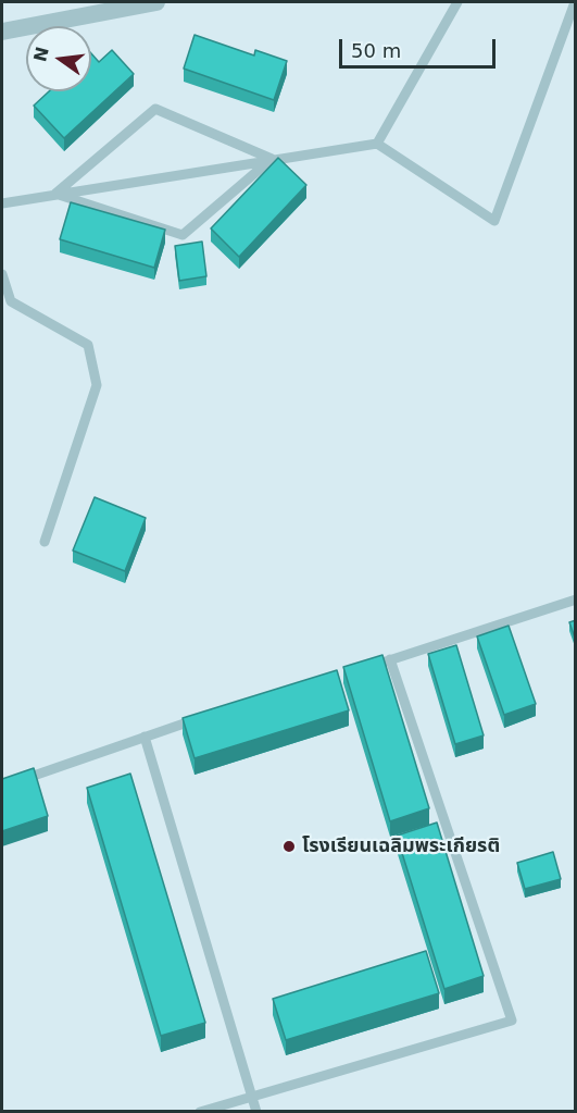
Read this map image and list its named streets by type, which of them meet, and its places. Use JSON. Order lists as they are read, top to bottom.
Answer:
{
  "places": ["โรงเรียนเฉลิมพระเกียรติ"],
  "scale_bar": "50 m",
  "north": "left"
}
